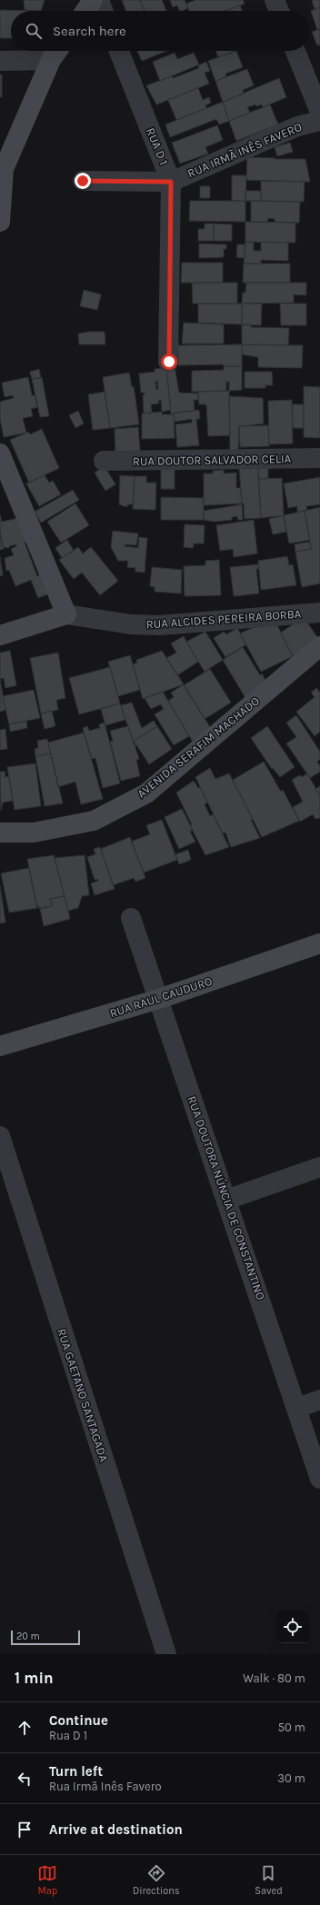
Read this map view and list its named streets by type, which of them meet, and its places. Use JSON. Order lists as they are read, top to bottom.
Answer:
{
  "streets": {
    "street": [
      "RUA D 1",
      "RUA IRMÃ INÊS FAVERO",
      "RUA DOUTOR SALVADOR CELIA",
      "RUA ALCIDES PEREIRA BORBA",
      "AVENIDA SERAFIM MACHADO",
      "RUA RAUL CAUDURO",
      "RUA DOUTORA NÚNCIA DE CONSTANTINO",
      "RUA GAETANO SANTAGADA"
    ]
  },
  "crossings": [
    ["RUA D 1", "RUA IRMÃ INÊS FAVERO"],
    ["RUA RAUL CAUDURO", "RUA DOUTORA NÚNCIA DE CONSTANTINO"]
  ],
  "scale_bar": "20 m",
  "page": {
    "search": "Search here",
    "scale": "20 m",
    "heading": ["1 min", "Walk · 80 m"],
    "list": [
      ["Continue", "Rua D 1", "50 m"],
      ["Turn left", "Rua Irmã Inês Favero", "30 m"],
      "Arrive at destination"
    ],
    "nav": ["Map", "Directions", "Saved"]
  }
}
